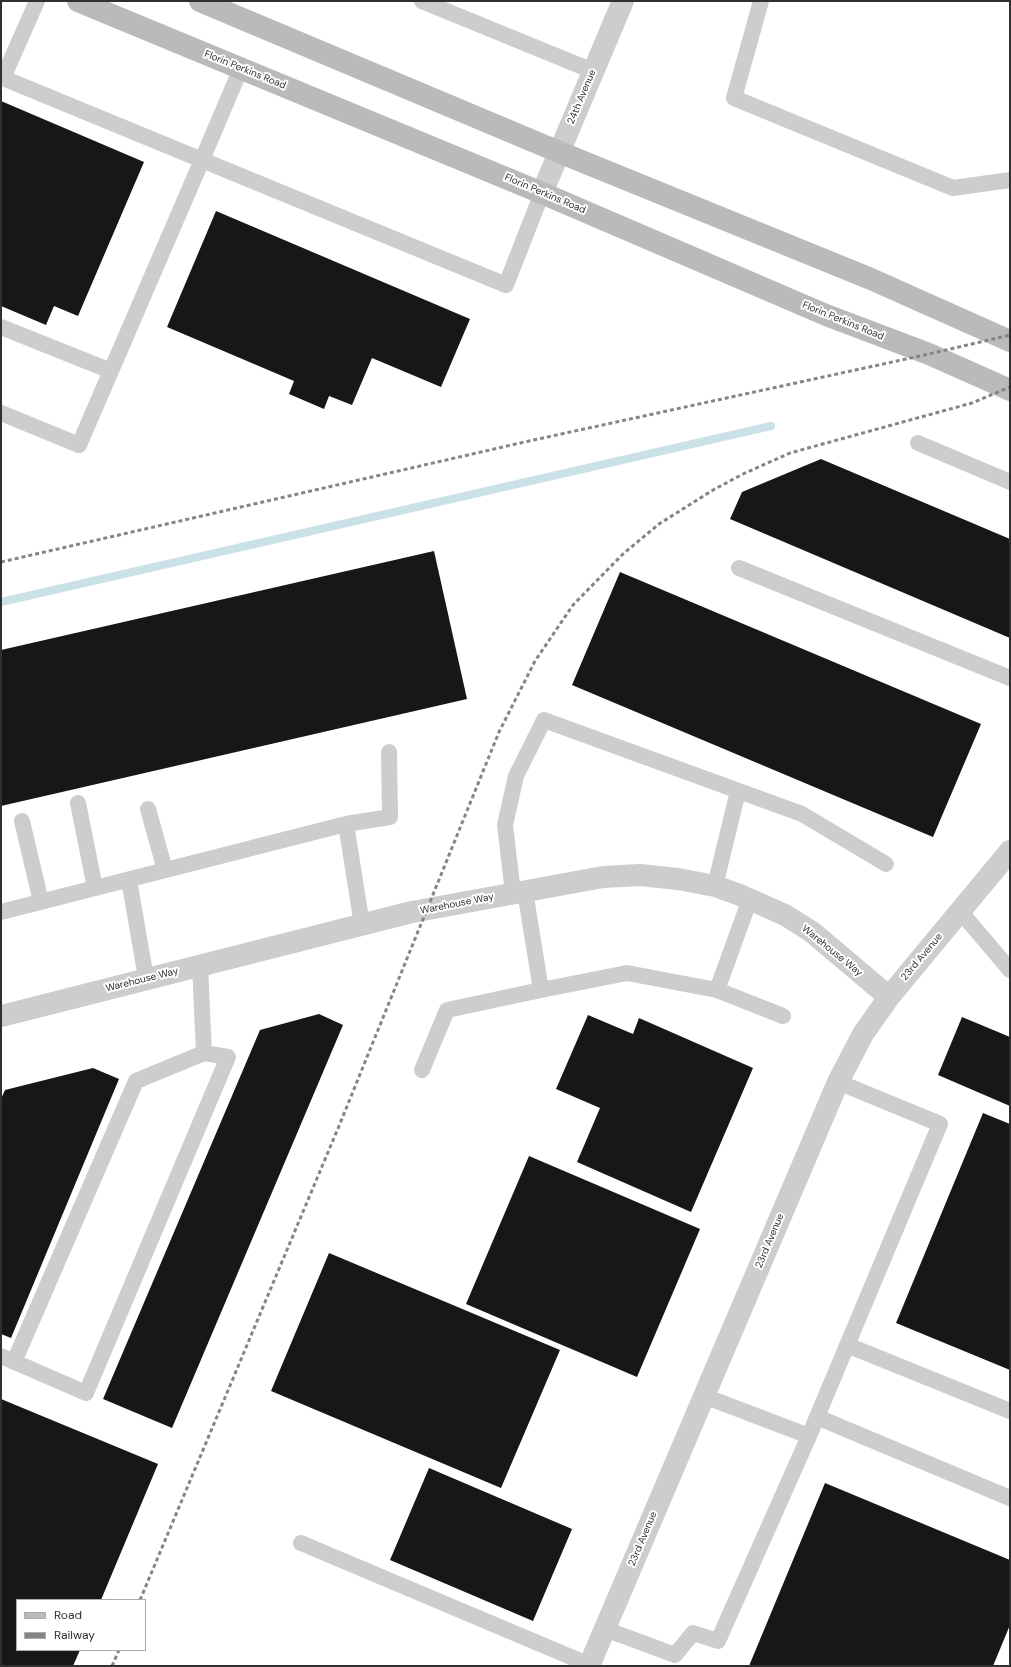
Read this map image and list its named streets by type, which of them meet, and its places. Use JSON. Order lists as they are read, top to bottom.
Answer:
{
  "streets": {
    "main road": ["Florin Perkins Road"],
    "street": ["24th Avenue", "Warehouse Way", "23rd Avenue"]
  },
  "crossings": [
    ["Florin Perkins Road", "24th Avenue"],
    ["Warehouse Way", "23rd Avenue"]
  ],
  "legend": ["Road", "Railway"]
}
